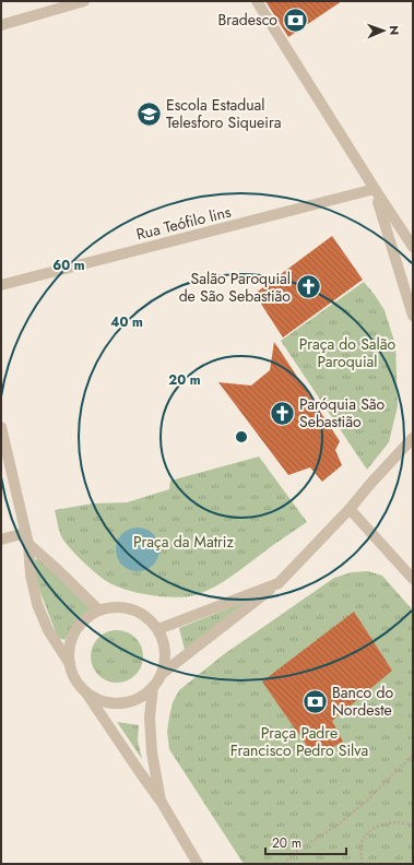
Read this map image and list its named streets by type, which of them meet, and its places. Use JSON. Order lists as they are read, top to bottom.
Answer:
{
  "streets": {
    "street": ["Rua Teófilo lins"]
  },
  "parks": ["Praça do Salão Paroquial", "Praça da Matriz", "Praça Padre Francisco Pedro Silva"],
  "places": {
    "bank": ["Bradesco", "Banco do Nordeste"],
    "school or university": ["Escola Estadual Telesforo Siqueira"],
    "church": ["Salão Paroquial de São Sebastião", "Paróquia São Sebastião"]
  },
  "scale_bar": "20 m",
  "north": "right",
  "rings": ["60 m", "40 m", "20 m"]
}
